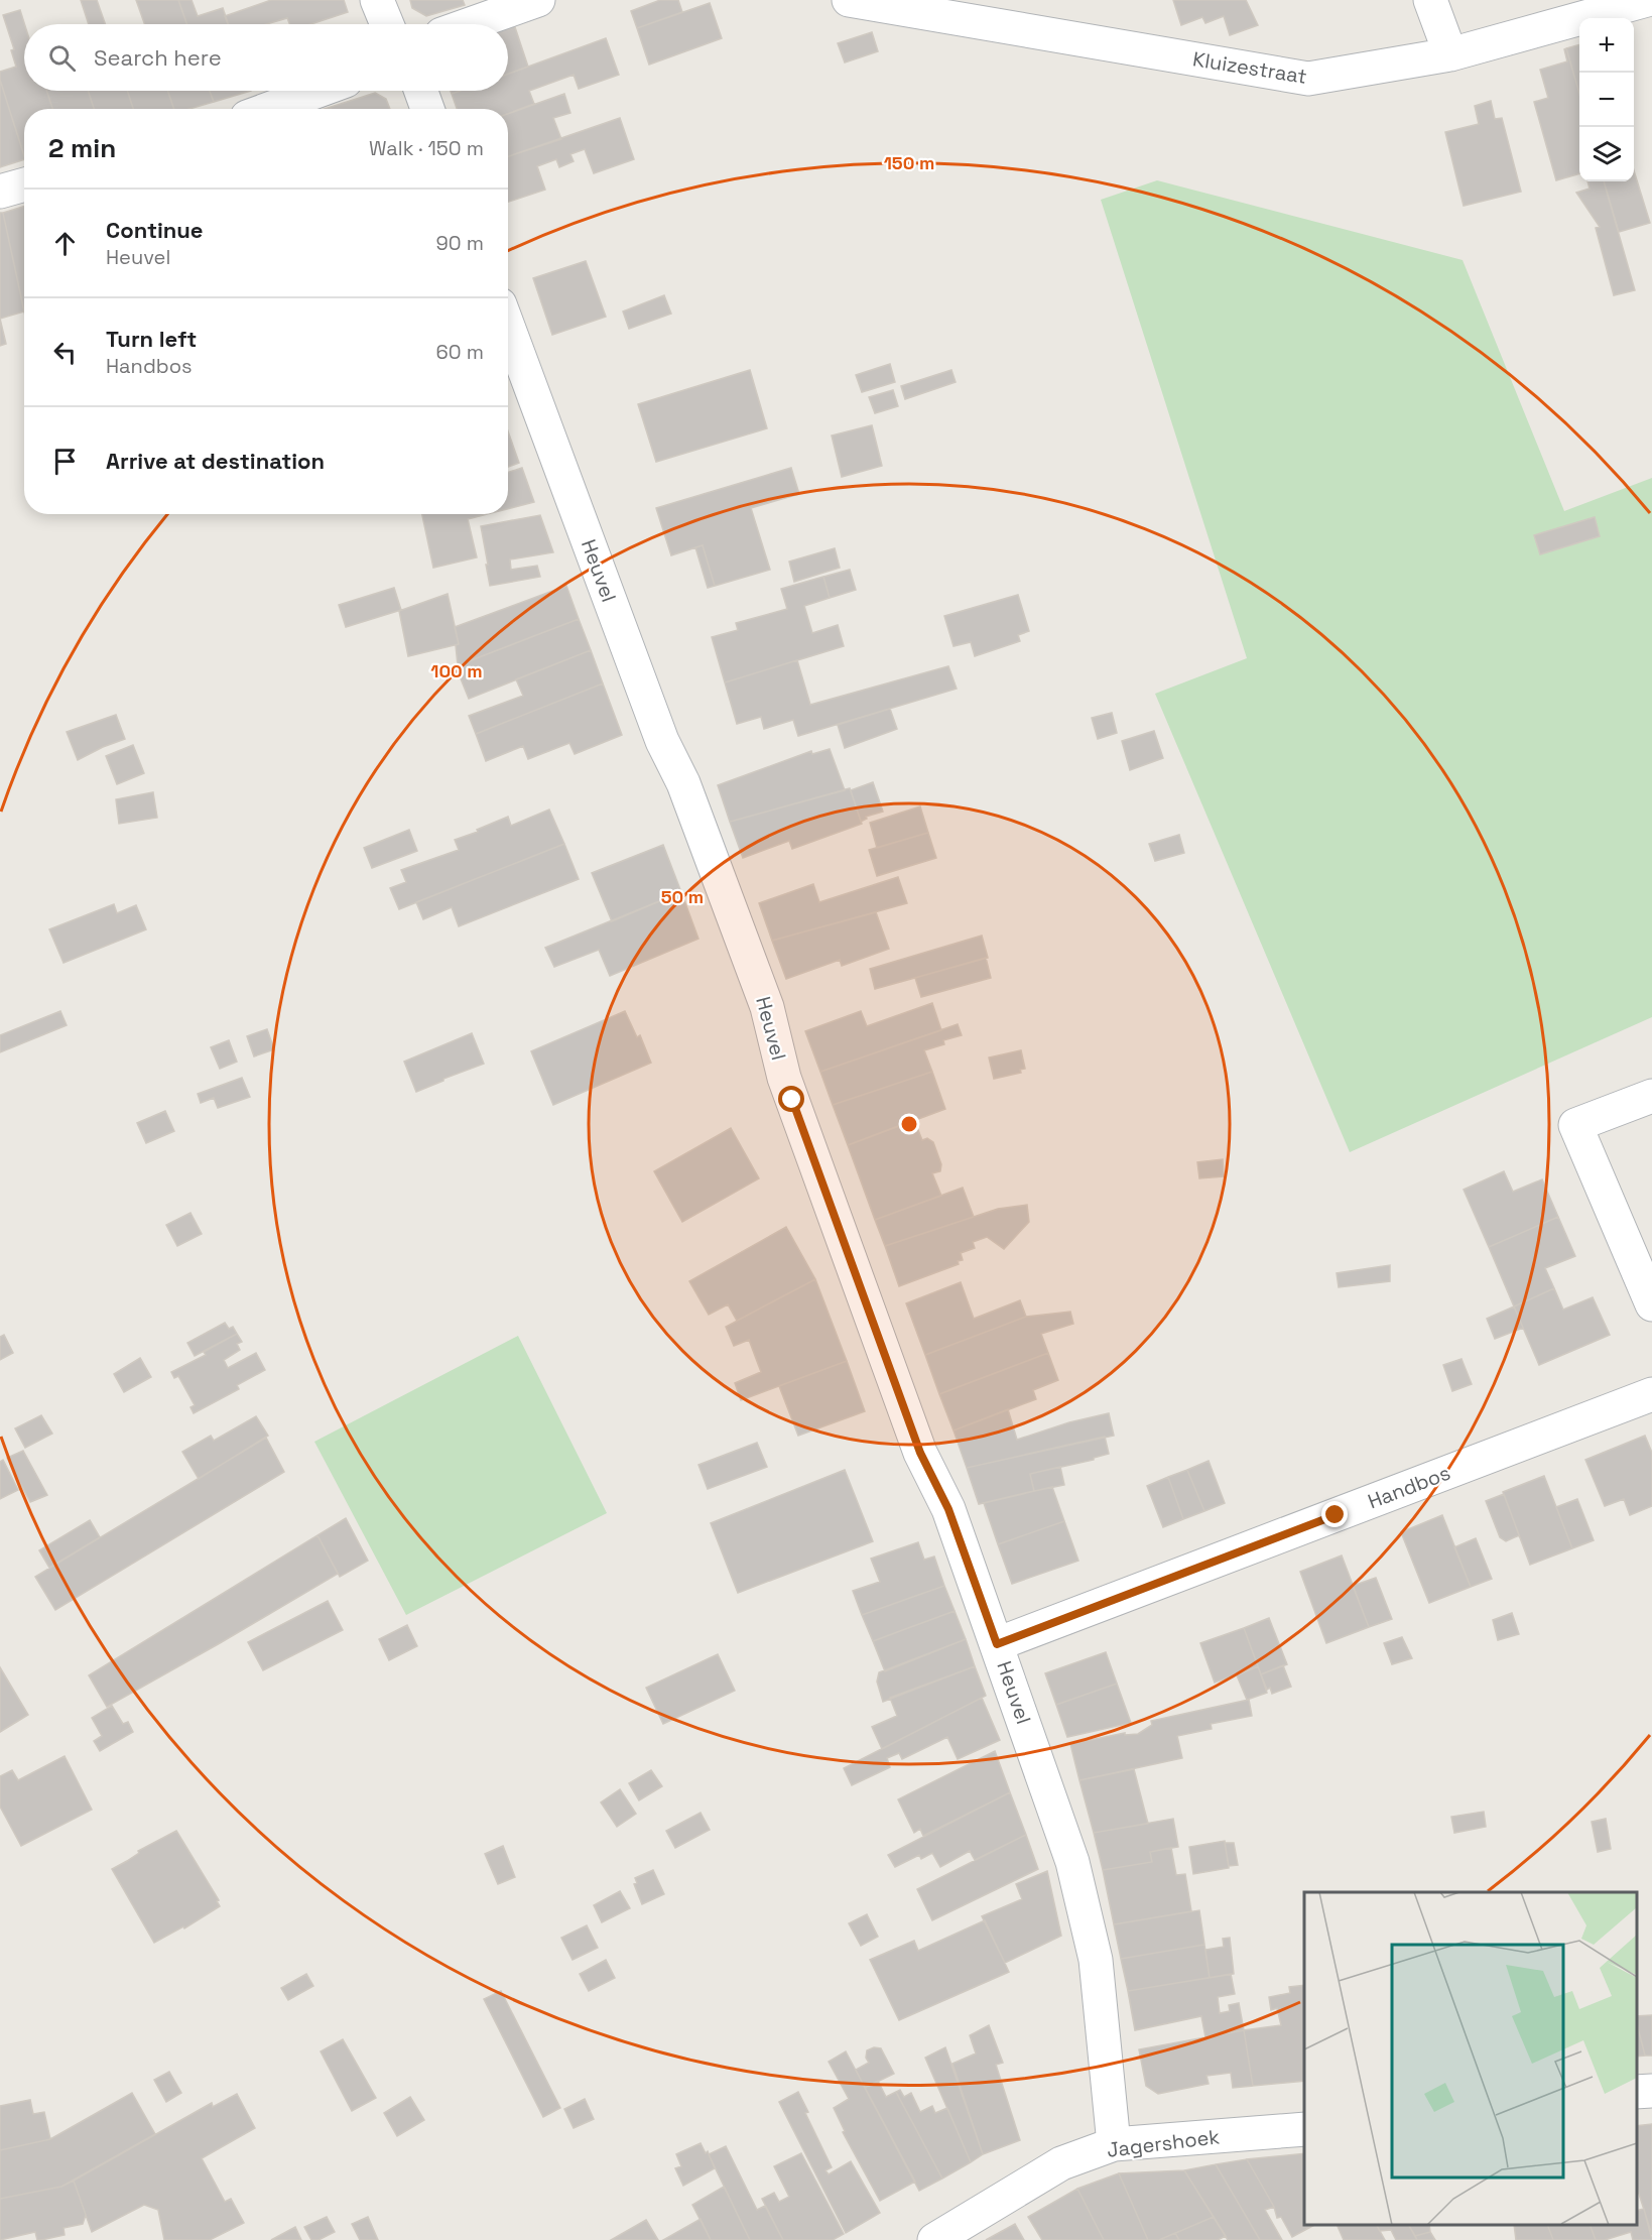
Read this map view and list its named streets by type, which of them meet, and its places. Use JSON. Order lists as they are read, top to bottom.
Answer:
{
  "streets": {
    "street": [
      "Kluizestraat",
      "Heuvel",
      "Handbos",
      "Jagershoek"
    ]
  },
  "crossings": [
    ["Heuvel", "Handbos"],
    ["Heuvel", "Jagershoek"]
  ],
  "page": {
    "map_buttons": ["+", "−"],
    "search": "Search here",
    "heading": ["2 min", "Walk · 150 m"],
    "list": [
      ["Continue", "Heuvel", "90 m"],
      ["Turn left", "Handbos", "60 m"],
      "Arrive at destination"
    ]
  },
  "rings": ["150 m", "100 m", "50 m"]
}
